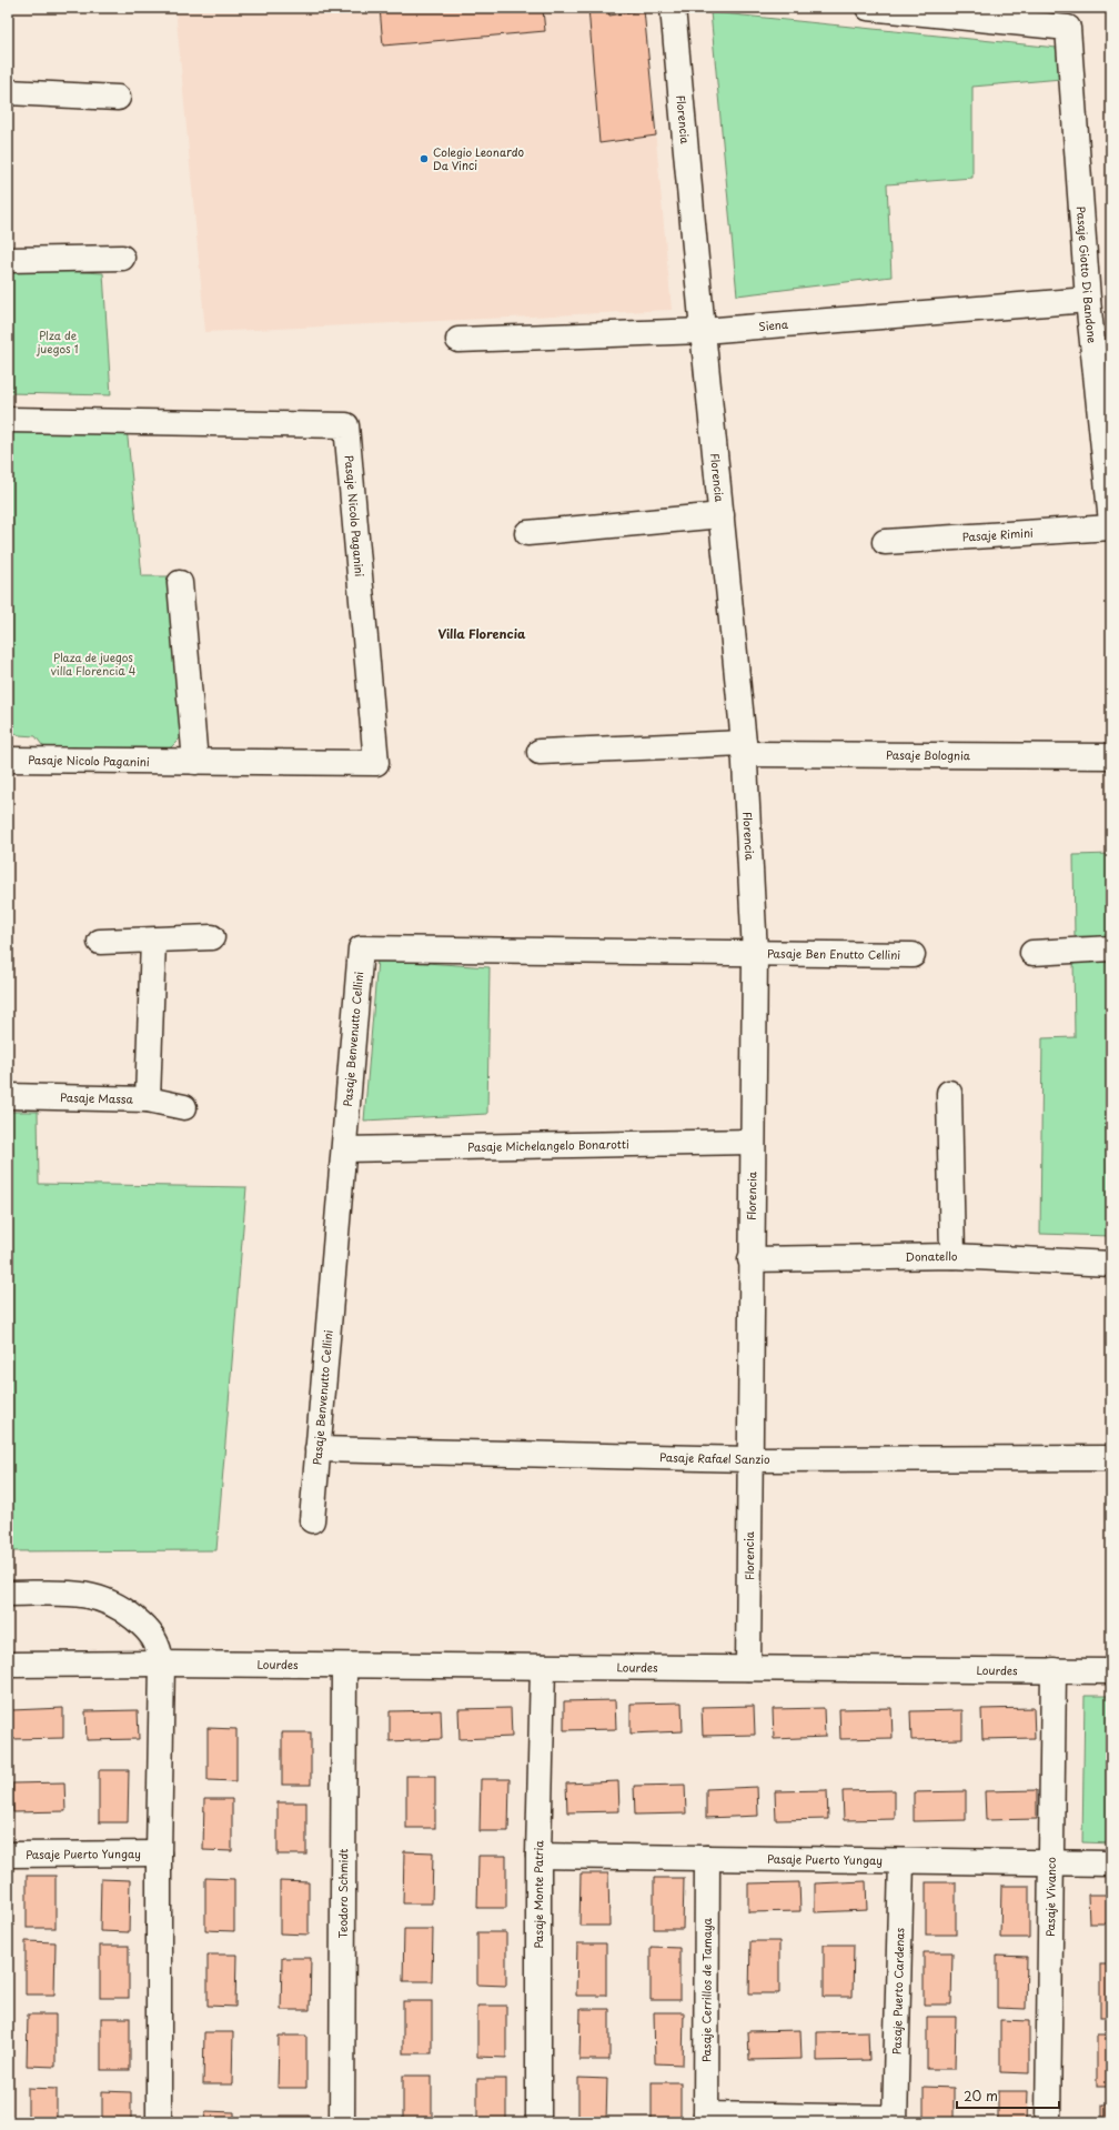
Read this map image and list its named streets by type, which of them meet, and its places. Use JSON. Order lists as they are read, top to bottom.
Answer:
{
  "streets": {
    "street": [
      "Florencia",
      "Pasaje Giotto Di Bandone",
      "Siena",
      "Pasaje Nicolo Paganini",
      "Pasaje Rimini",
      "Pasaje Bolognia",
      "Pasaje Ben Enutto Cellini",
      "Pasaje Benvenutto Cellini",
      "Pasaje Massa",
      "Pasaje Michelangelo Bonarotti",
      "Donatello",
      "Pasaje Rafael Sanzio",
      "Lourdes",
      "Pasaje Puerto Yungay",
      "Teodoro Schmidt",
      "Pasaje Monte Patria",
      "Pasaje Vivanco",
      "Pasaje Cerrillos de Tamaya",
      "Pasaje Puerto Cardenas"
    ]
  },
  "crossings": [
    ["Florencia", "Siena"],
    ["Florencia", "Pasaje Bolognia"],
    ["Florencia", "Pasaje Ben Enutto Cellini"],
    ["Florencia", "Pasaje Benvenutto Cellini"],
    ["Florencia", "Pasaje Michelangelo Bonarotti"],
    ["Florencia", "Donatello"],
    ["Florencia", "Pasaje Rafael Sanzio"],
    ["Florencia", "Lourdes"],
    ["Pasaje Giotto Di Bandone", "Siena"],
    ["Pasaje Ben Enutto Cellini", "Pasaje Benvenutto Cellini"],
    ["Pasaje Benvenutto Cellini", "Pasaje Michelangelo Bonarotti"],
    ["Pasaje Benvenutto Cellini", "Pasaje Rafael Sanzio"],
    ["Lourdes", "Teodoro Schmidt"],
    ["Lourdes", "Pasaje Monte Patria"],
    ["Lourdes", "Pasaje Vivanco"],
    ["Pasaje Puerto Yungay", "Pasaje Monte Patria"],
    ["Pasaje Puerto Yungay", "Pasaje Vivanco"],
    ["Pasaje Puerto Yungay", "Pasaje Cerrillos de Tamaya"],
    ["Pasaje Puerto Yungay", "Pasaje Puerto Cardenas"]
  ],
  "districts": ["Villa Florencia"],
  "parks": ["Plza de juegos 1", "Plaza de juegos villa Florencia 4"],
  "places": ["Colegio Leonardo Da Vinci"],
  "scale_bar": "20 m"
}
